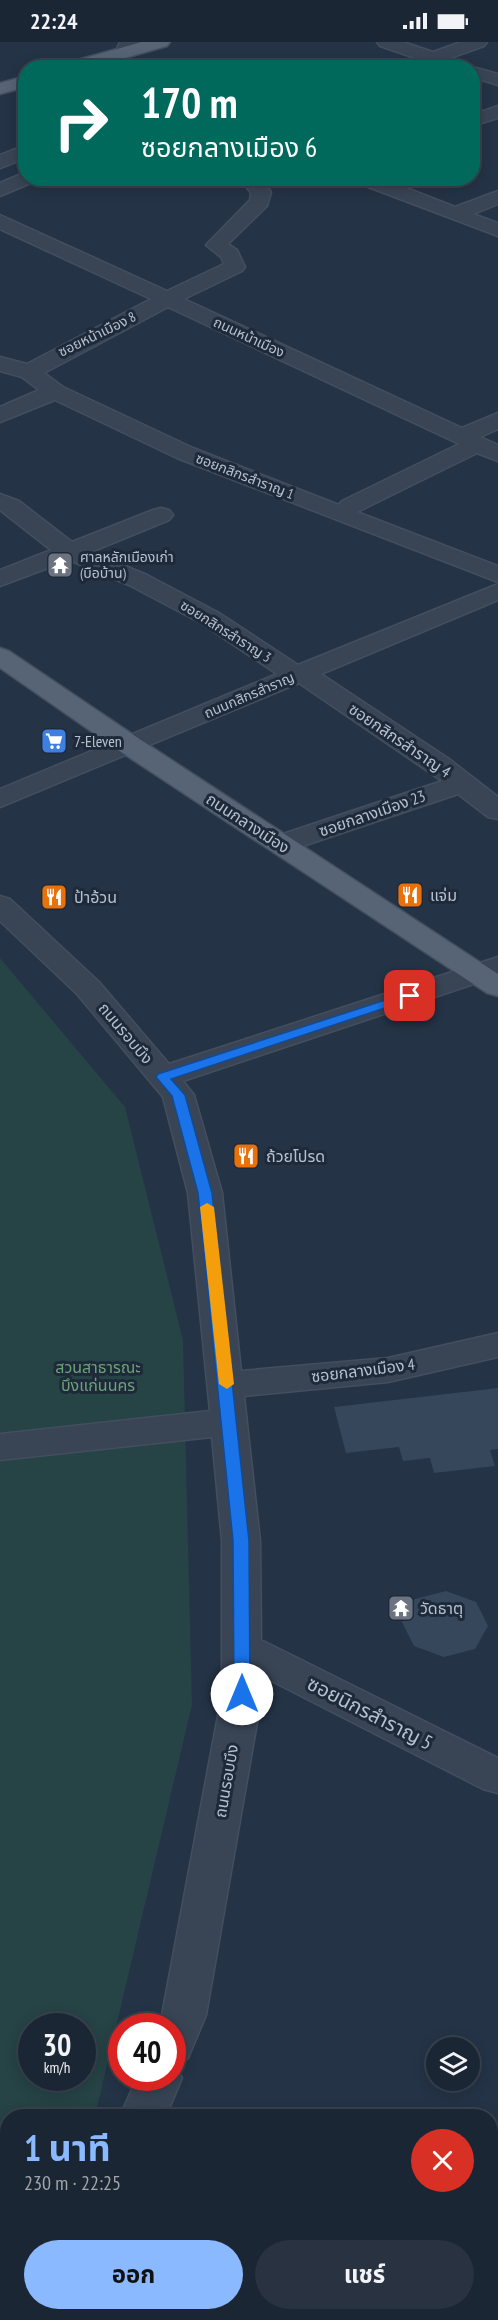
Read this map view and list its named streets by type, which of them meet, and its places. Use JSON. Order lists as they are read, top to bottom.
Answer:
{
  "streets": {
    "main road": ["ถนนกลางเมือง"],
    "street": [
      "ซอยหน้าเมือง 8",
      "ถนนหน้าเมือง",
      "ซอยกสิกรสำราญ 1",
      "ซอยกสิกรสำราญ 3",
      "ถนนกสิกรสำราญ",
      "ซอยกสิกรสำราญ 4",
      "ซอยกลางเมือง 23",
      "ถนนรอบบึง",
      "ซอยกลางเมือง 4",
      "ซอยนิกรสำราญ 5"
    ]
  },
  "crossings": [
    ["ซอยหน้าเมือง 8", "ถนนหน้าเมือง"],
    ["ซอยหน้าเมือง 8", "ซอยกสิกรสำราญ 1"],
    ["ซอยกสิกรสำราญ 3", "ถนนกสิกรสำราญ"],
    ["ซอยกสิกรสำราญ 3", "ซอยกสิกรสำราญ 4"],
    ["ถนนกสิกรสำราญ", "ซอยกสิกรสำราญ 4"],
    ["ถนนกสิกรสำราญ", "ถนนกลางเมือง"],
    ["ซอยกสิกรสำราญ 4", "ซอยกลางเมือง 23"],
    ["ซอยกลางเมือง 23", "ถนนกลางเมือง"],
    ["ถนนรอบบึง", "ซอยกลางเมือง 4"],
    ["ถนนรอบบึง", "ซอยนิกรสำราญ 5"]
  ],
  "parks": ["สวนสาธารณะ บึงแก่นนคร"],
  "places": {
    "temple": ["ศาลหลักเมืองเก่า (บือบ้าน)", "วัดธาตุ"],
    "supermarket": ["7-Eleven"],
    "restaurant": ["แจ่ม", "ป้าอ้วน", "ถ้วยโปรด"]
  },
  "page": {
    "status": "22:24",
    "turn": ["170 m", "ซอยกลางเมือง 6"],
    "speed": "30 km/h",
    "limit": "40",
    "heading": ["1 นาที", "230 m · 22:25"],
    "buttons": ["ออก", "แชร์"]
  }
}
